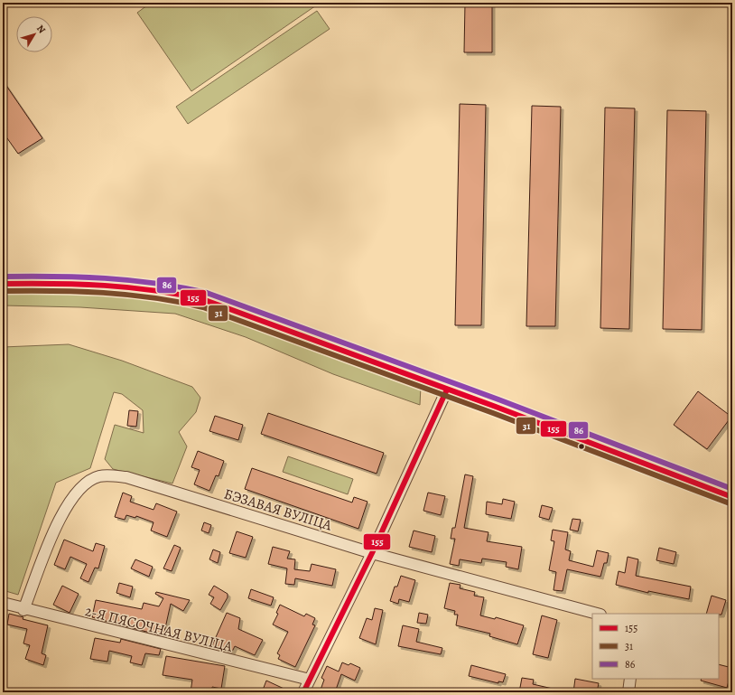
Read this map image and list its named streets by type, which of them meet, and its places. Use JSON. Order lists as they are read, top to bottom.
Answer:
{
  "streets": {
    "street": ["БЭЗАВАЯ ВУЛІЦА", "2-Я ПЯСОЧНАЯ ВУЛІЦА"]
  },
  "crossings": [
    ["БЭЗАВАЯ ВУЛІЦА", "2-Я ПЯСОЧНАЯ ВУЛІЦА"]
  ],
  "lines": ["transit line 86", "transit line 155", "transit line 31"],
  "legend": ["155", "31", "86"],
  "north": "top right"
}
